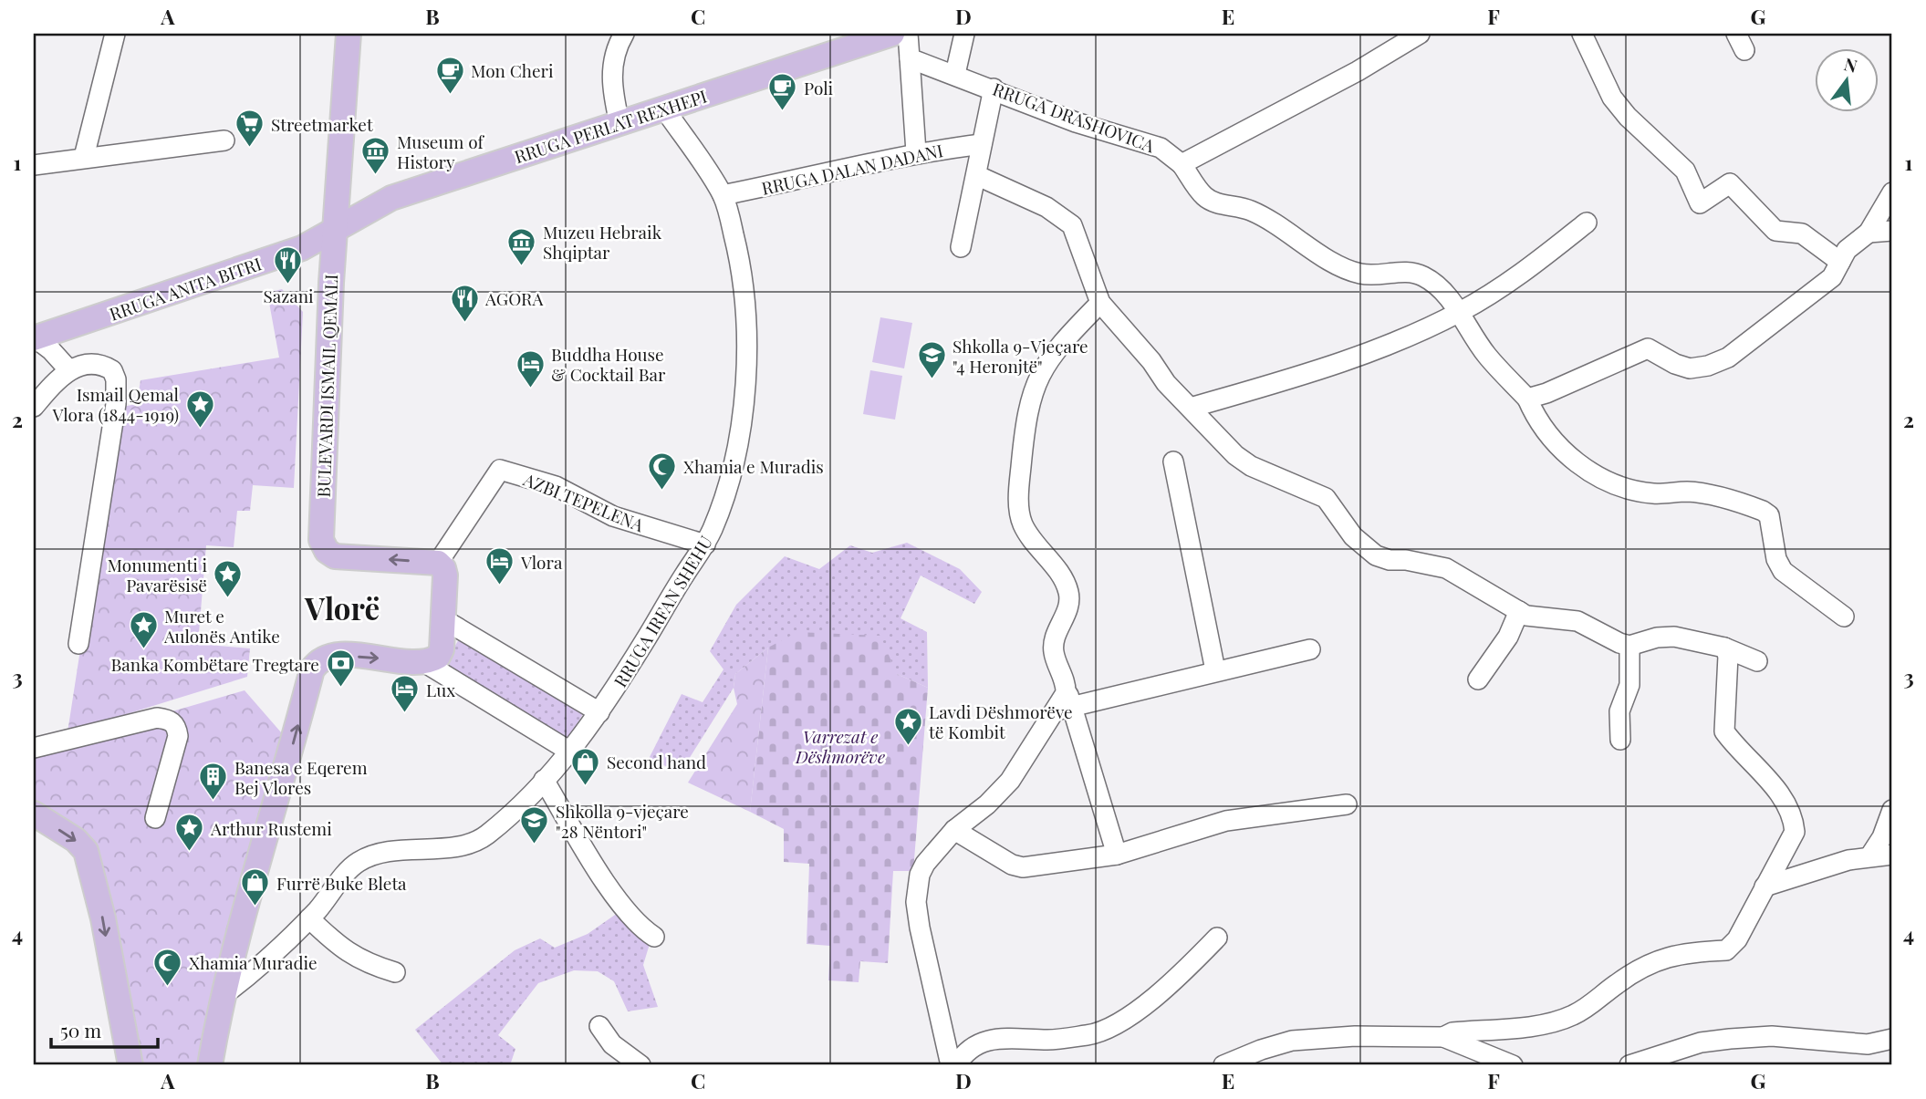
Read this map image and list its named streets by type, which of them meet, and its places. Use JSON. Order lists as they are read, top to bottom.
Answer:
{
  "streets": {
    "main road": ["RRUGA PERLAT REXHEPI", "RRUGA ANITA BITRI", "BULEVARDI ISMAIL QEMALI"],
    "street": [
      "RRUGA DRASHOVICA",
      "RRUGA DALAN DADANI",
      "AZBI TEPELENA",
      "RRUGA IRFAN SHEHU"
    ]
  },
  "crossings": [
    ["RRUGA PERLAT REXHEPI", "RRUGA ANITA BITRI"],
    ["RRUGA PERLAT REXHEPI", "BULEVARDI ISMAIL QEMALI"],
    ["RRUGA PERLAT REXHEPI", "RRUGA IRFAN SHEHU"],
    ["RRUGA DALAN DADANI", "RRUGA IRFAN SHEHU"],
    ["RRUGA ANITA BITRI", "BULEVARDI ISMAIL QEMALI"],
    ["BULEVARDI ISMAIL QEMALI", "AZBI TEPELENA"],
    ["AZBI TEPELENA", "RRUGA IRFAN SHEHU"]
  ],
  "districts": ["Vlorë"],
  "parks": ["Varrezat e Dëshmorëve"],
  "places": {
    "cafe": ["Mon Cheri", "Poli"],
    "supermarket": ["Streetmarket"],
    "museum": ["Museum of History", "Muzeu Hebraik Shqiptar"],
    "restaurant": ["Sazani", "AGORA"],
    "school or university": ["Shkolla 9-Vjeçare \"4 Heronjtë\"", "Shkolla 9-vjeçare \"28 Nëntori\""],
    "hotel": ["Buddha House & Cocktail Bar", "Vlora", "Lux"],
    "place": [
      "Ismail Qemal Vlora (1844-1919)",
      "Monumenti i Pavarësisë",
      "Muret e Aulonës Antike",
      "Lavdi Dëshmorëve të Kombit",
      "Arthur Rustemi"
    ],
    "mosque": ["Xhamia e Muradis", "Xhamia Muradie"],
    "bank": ["Banka Kombëtare Tregtare"],
    "shop": ["Second hand", "Furrë Buke Bleta"],
    "building": ["Banesa e Eqerem Bej Vlores"]
  },
  "scale_bar": "50 m",
  "north": "top",
  "grid": {
    "columns": [
      "A",
      "B",
      "C",
      "D",
      "E",
      "F",
      "G"
    ],
    "rows": [
      "1",
      "2",
      "3",
      "4"
    ]
  }
}
